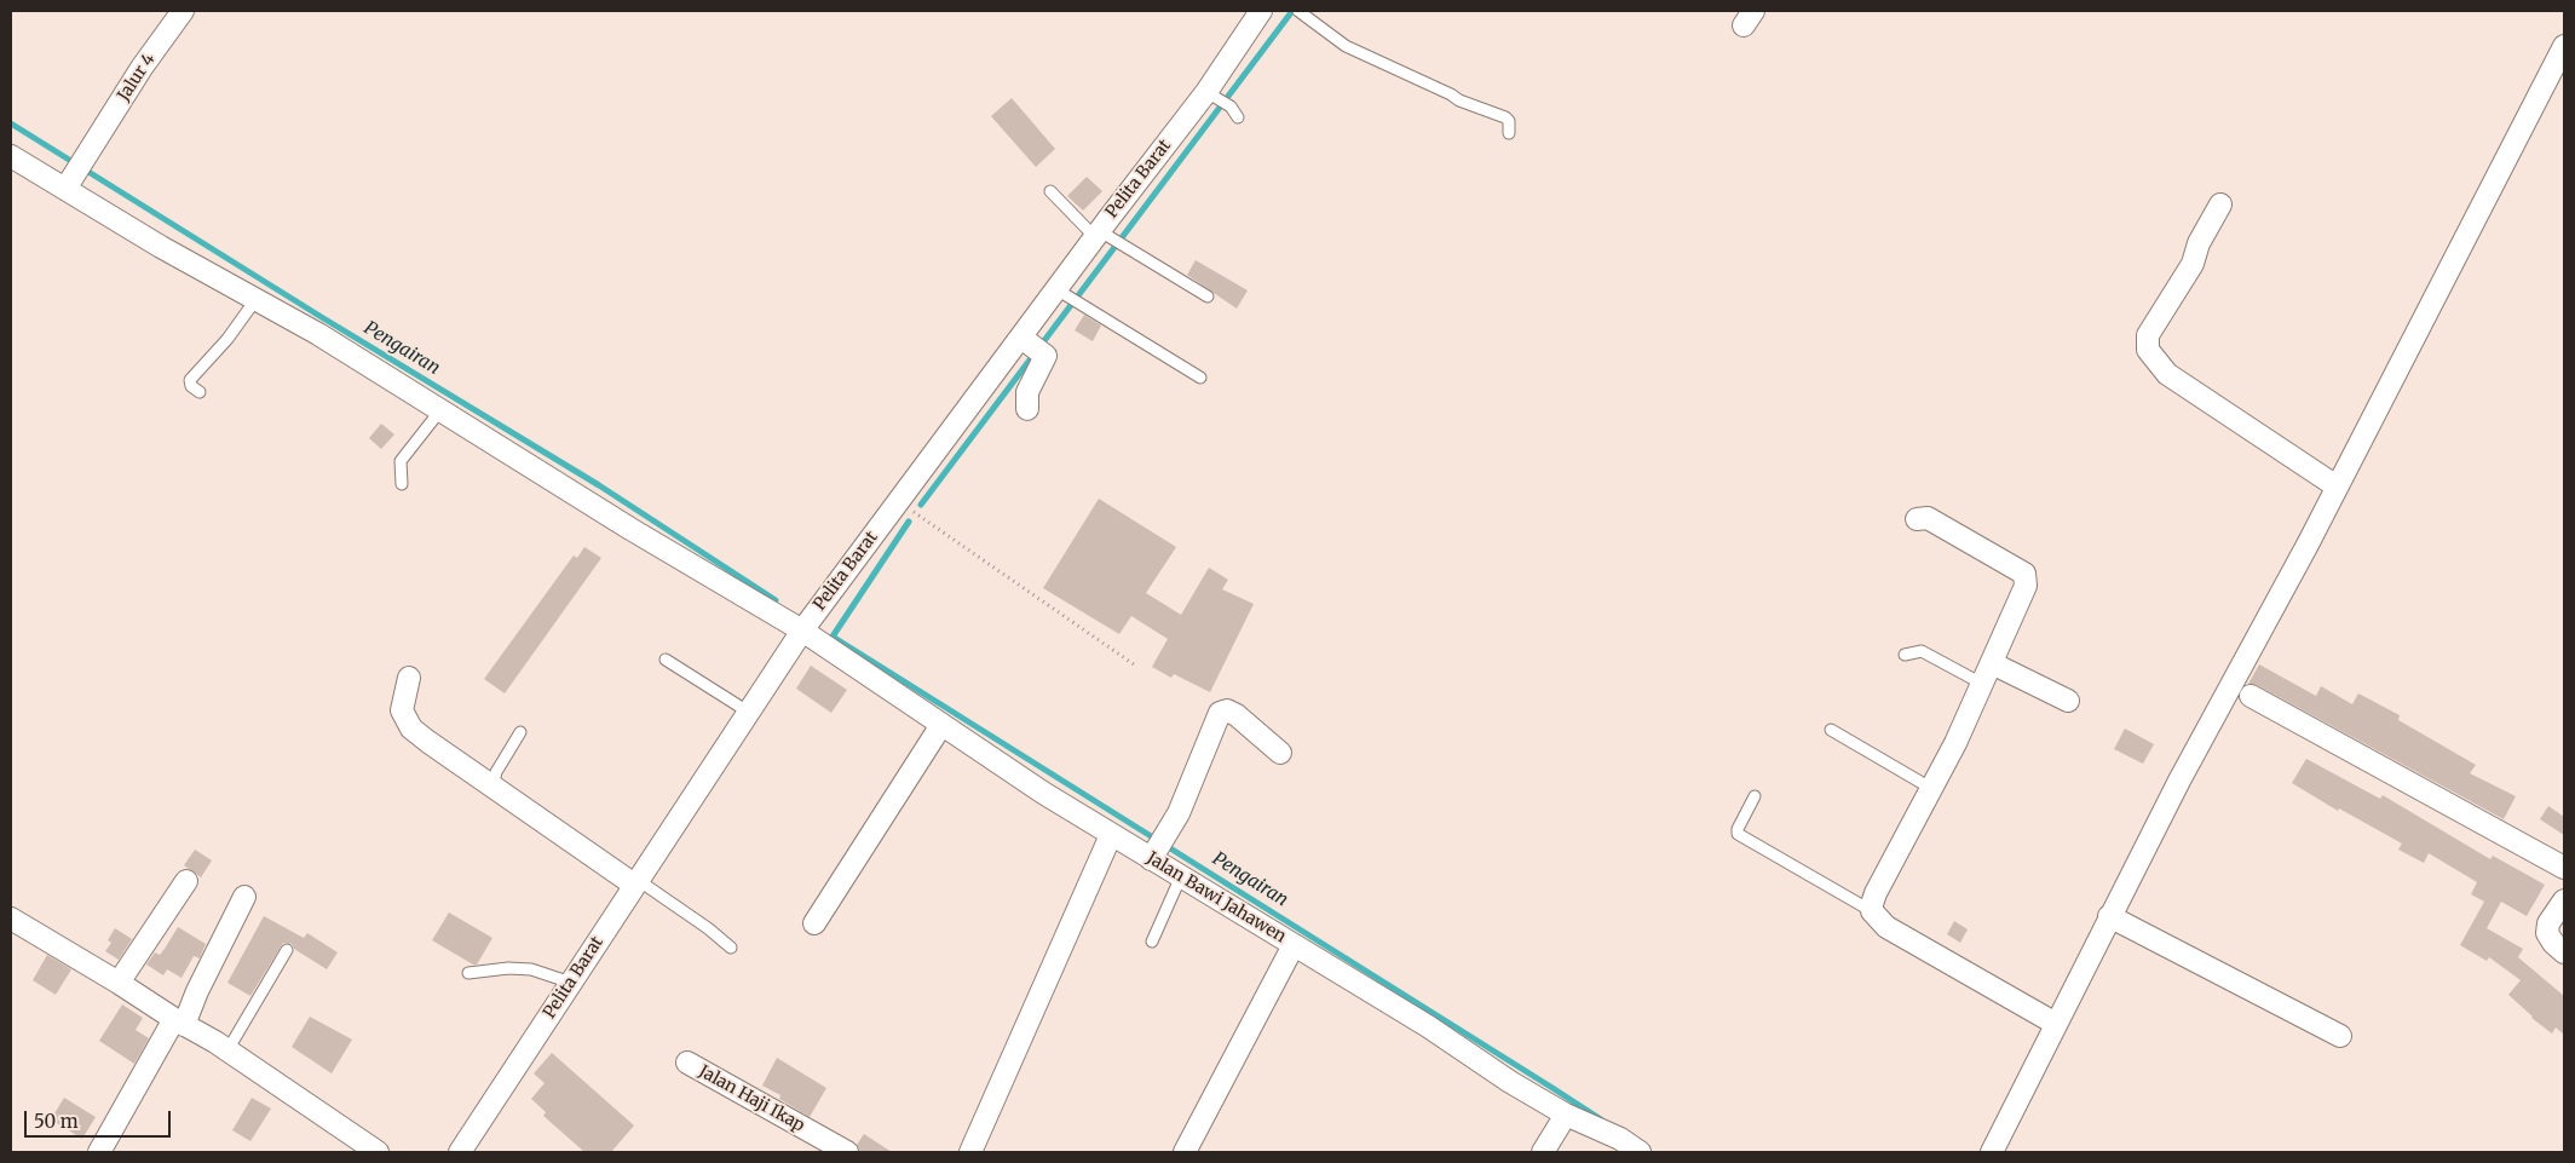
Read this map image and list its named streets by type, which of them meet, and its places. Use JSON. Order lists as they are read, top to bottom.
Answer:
{
  "streets": {
    "street": [
      "Jalur 4",
      "Pelita Barat",
      "Jalan Bawi Jahawen",
      "Jalan Haji Ikap"
    ]
  },
  "crossings": [
    ["Jalur 4", "Jalan Bawi Jahawen"],
    ["Pelita Barat", "Jalan Bawi Jahawen"]
  ],
  "water": ["Pengairan"],
  "scale_bar": "50 m"
}
